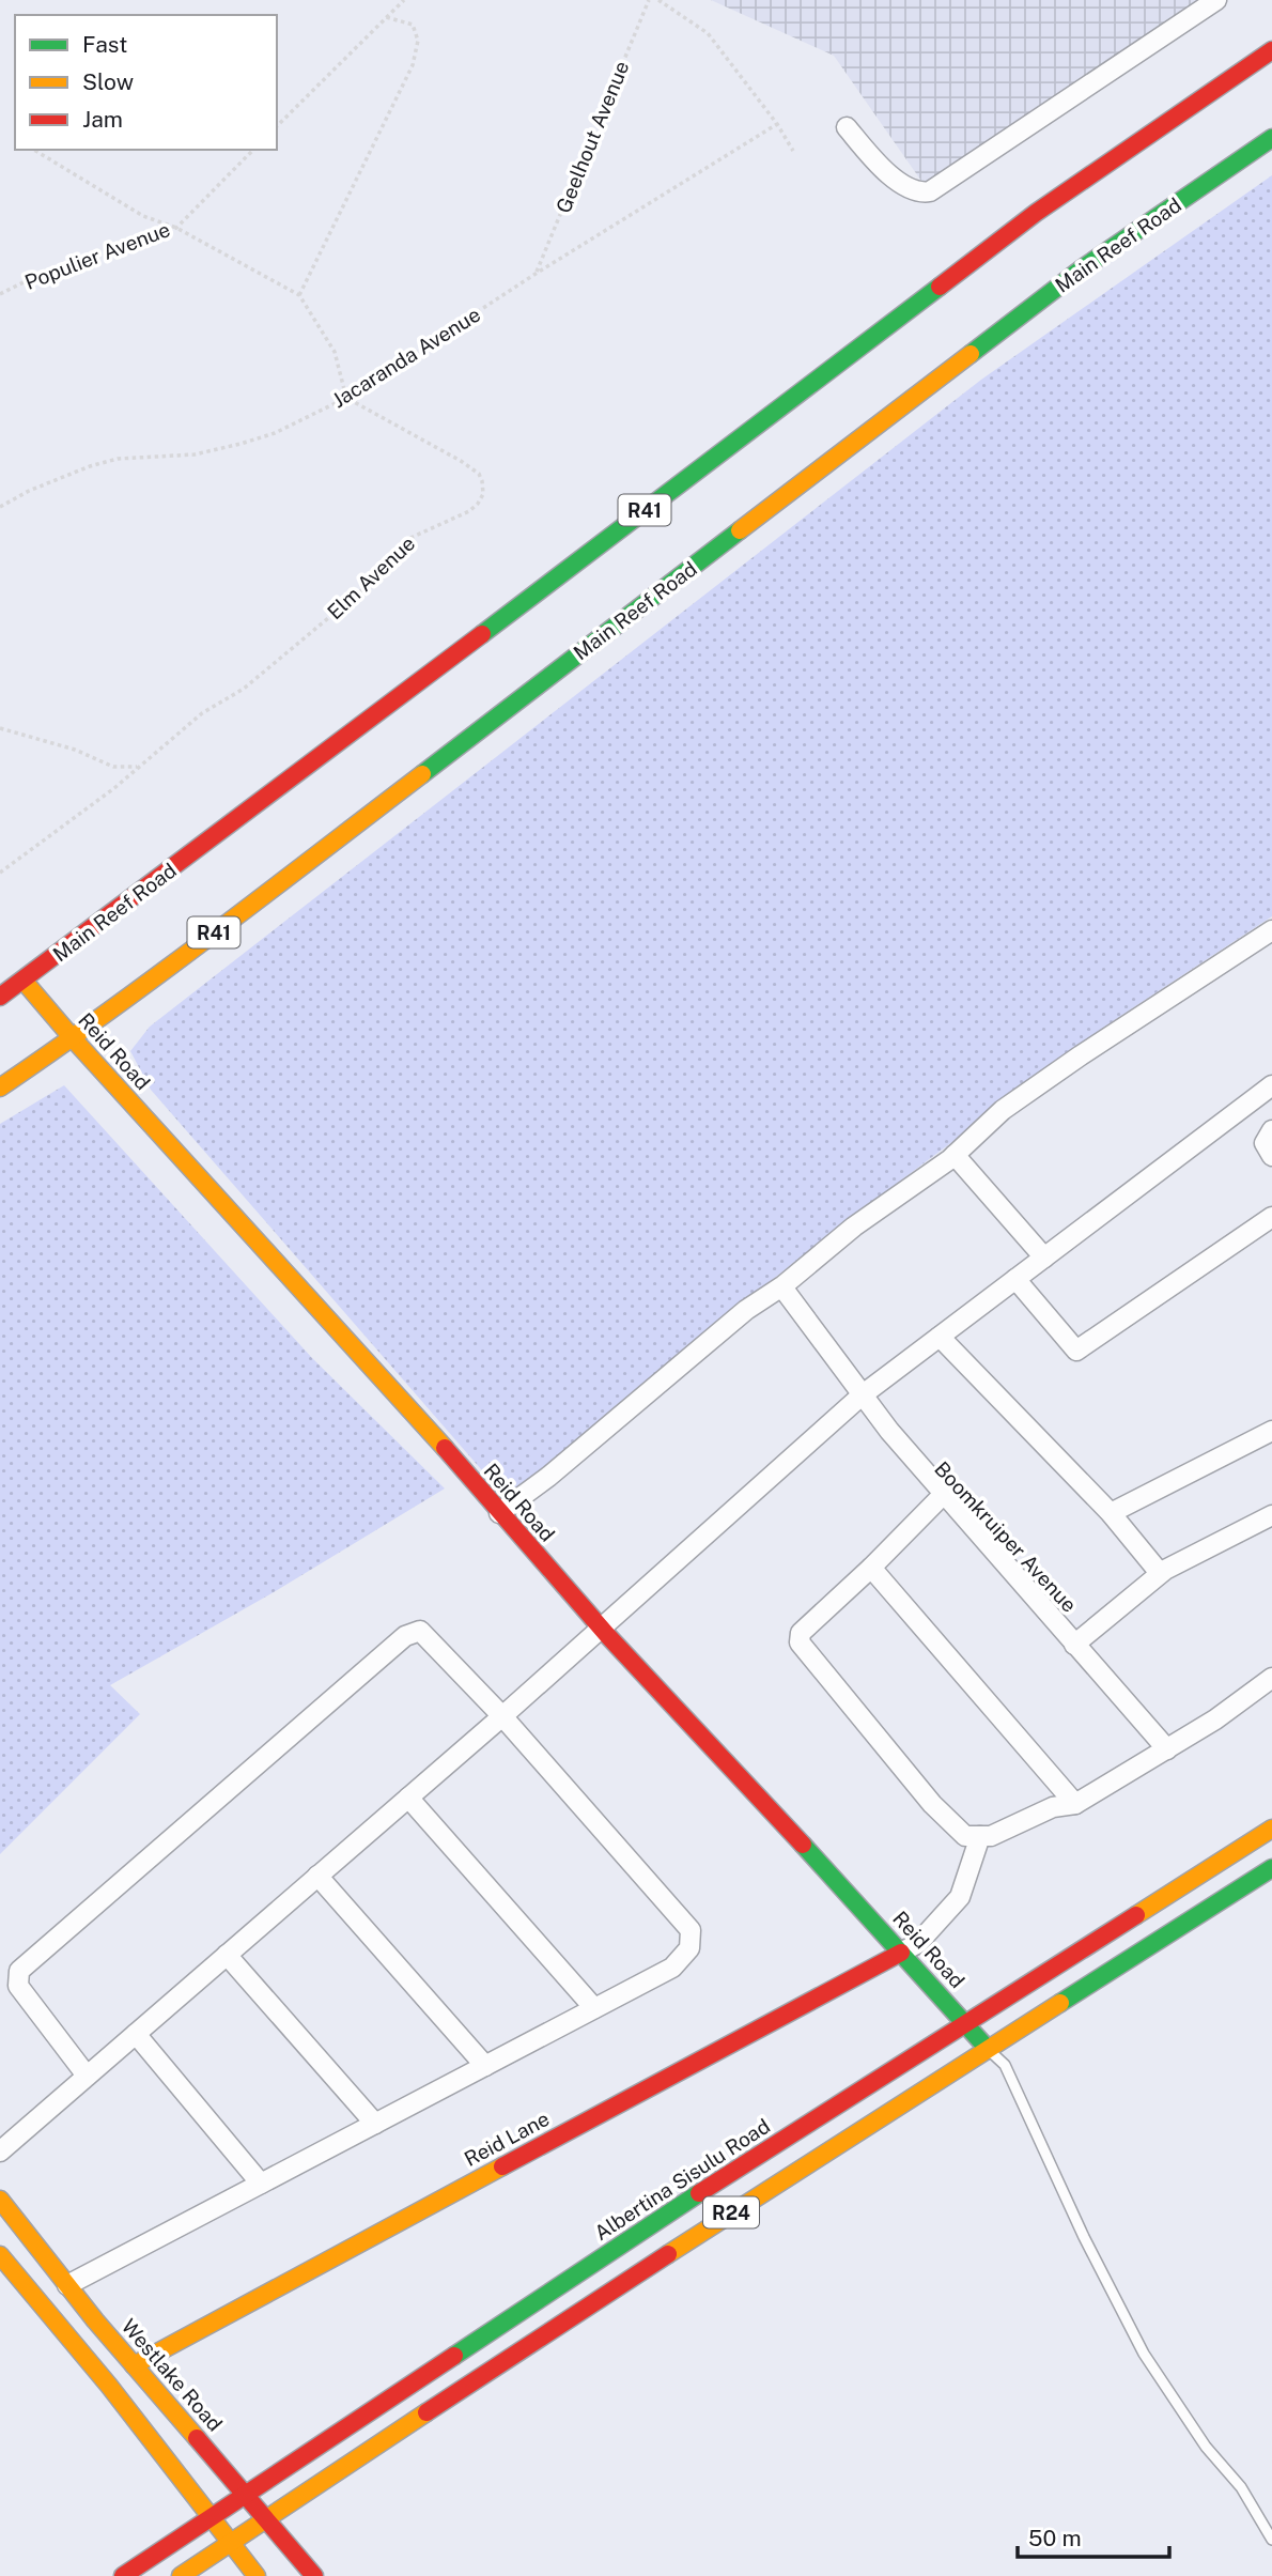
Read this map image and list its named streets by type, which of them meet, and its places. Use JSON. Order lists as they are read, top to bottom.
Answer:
{
  "streets": {
    "main road": [
      "Main Reef Road",
      "R41",
      "Reid Road",
      "Reid Lane",
      "Albertina Sisulu Road",
      "R24",
      "Westlake Road"
    ],
    "path": [
      "Geelhout Avenue",
      "Populier Avenue",
      "Jacaranda Avenue",
      "Elm Avenue"
    ]
  },
  "crossings": [
    ["Geelhout Avenue", "Jacaranda Avenue"],
    ["Main Reef Road", "Reid Road"],
    ["Jacaranda Avenue", "Elm Avenue"],
    ["Reid Road", "Reid Lane"],
    ["Reid Road", "Albertina Sisulu Road"],
    ["Reid Road", "R24"],
    ["Reid Lane", "Westlake Road"],
    ["Albertina Sisulu Road", "Westlake Road"],
    ["R24", "Westlake Road"]
  ],
  "legend": ["Fast", "Slow", "Jam"],
  "scale_bar": "50 m"
}
